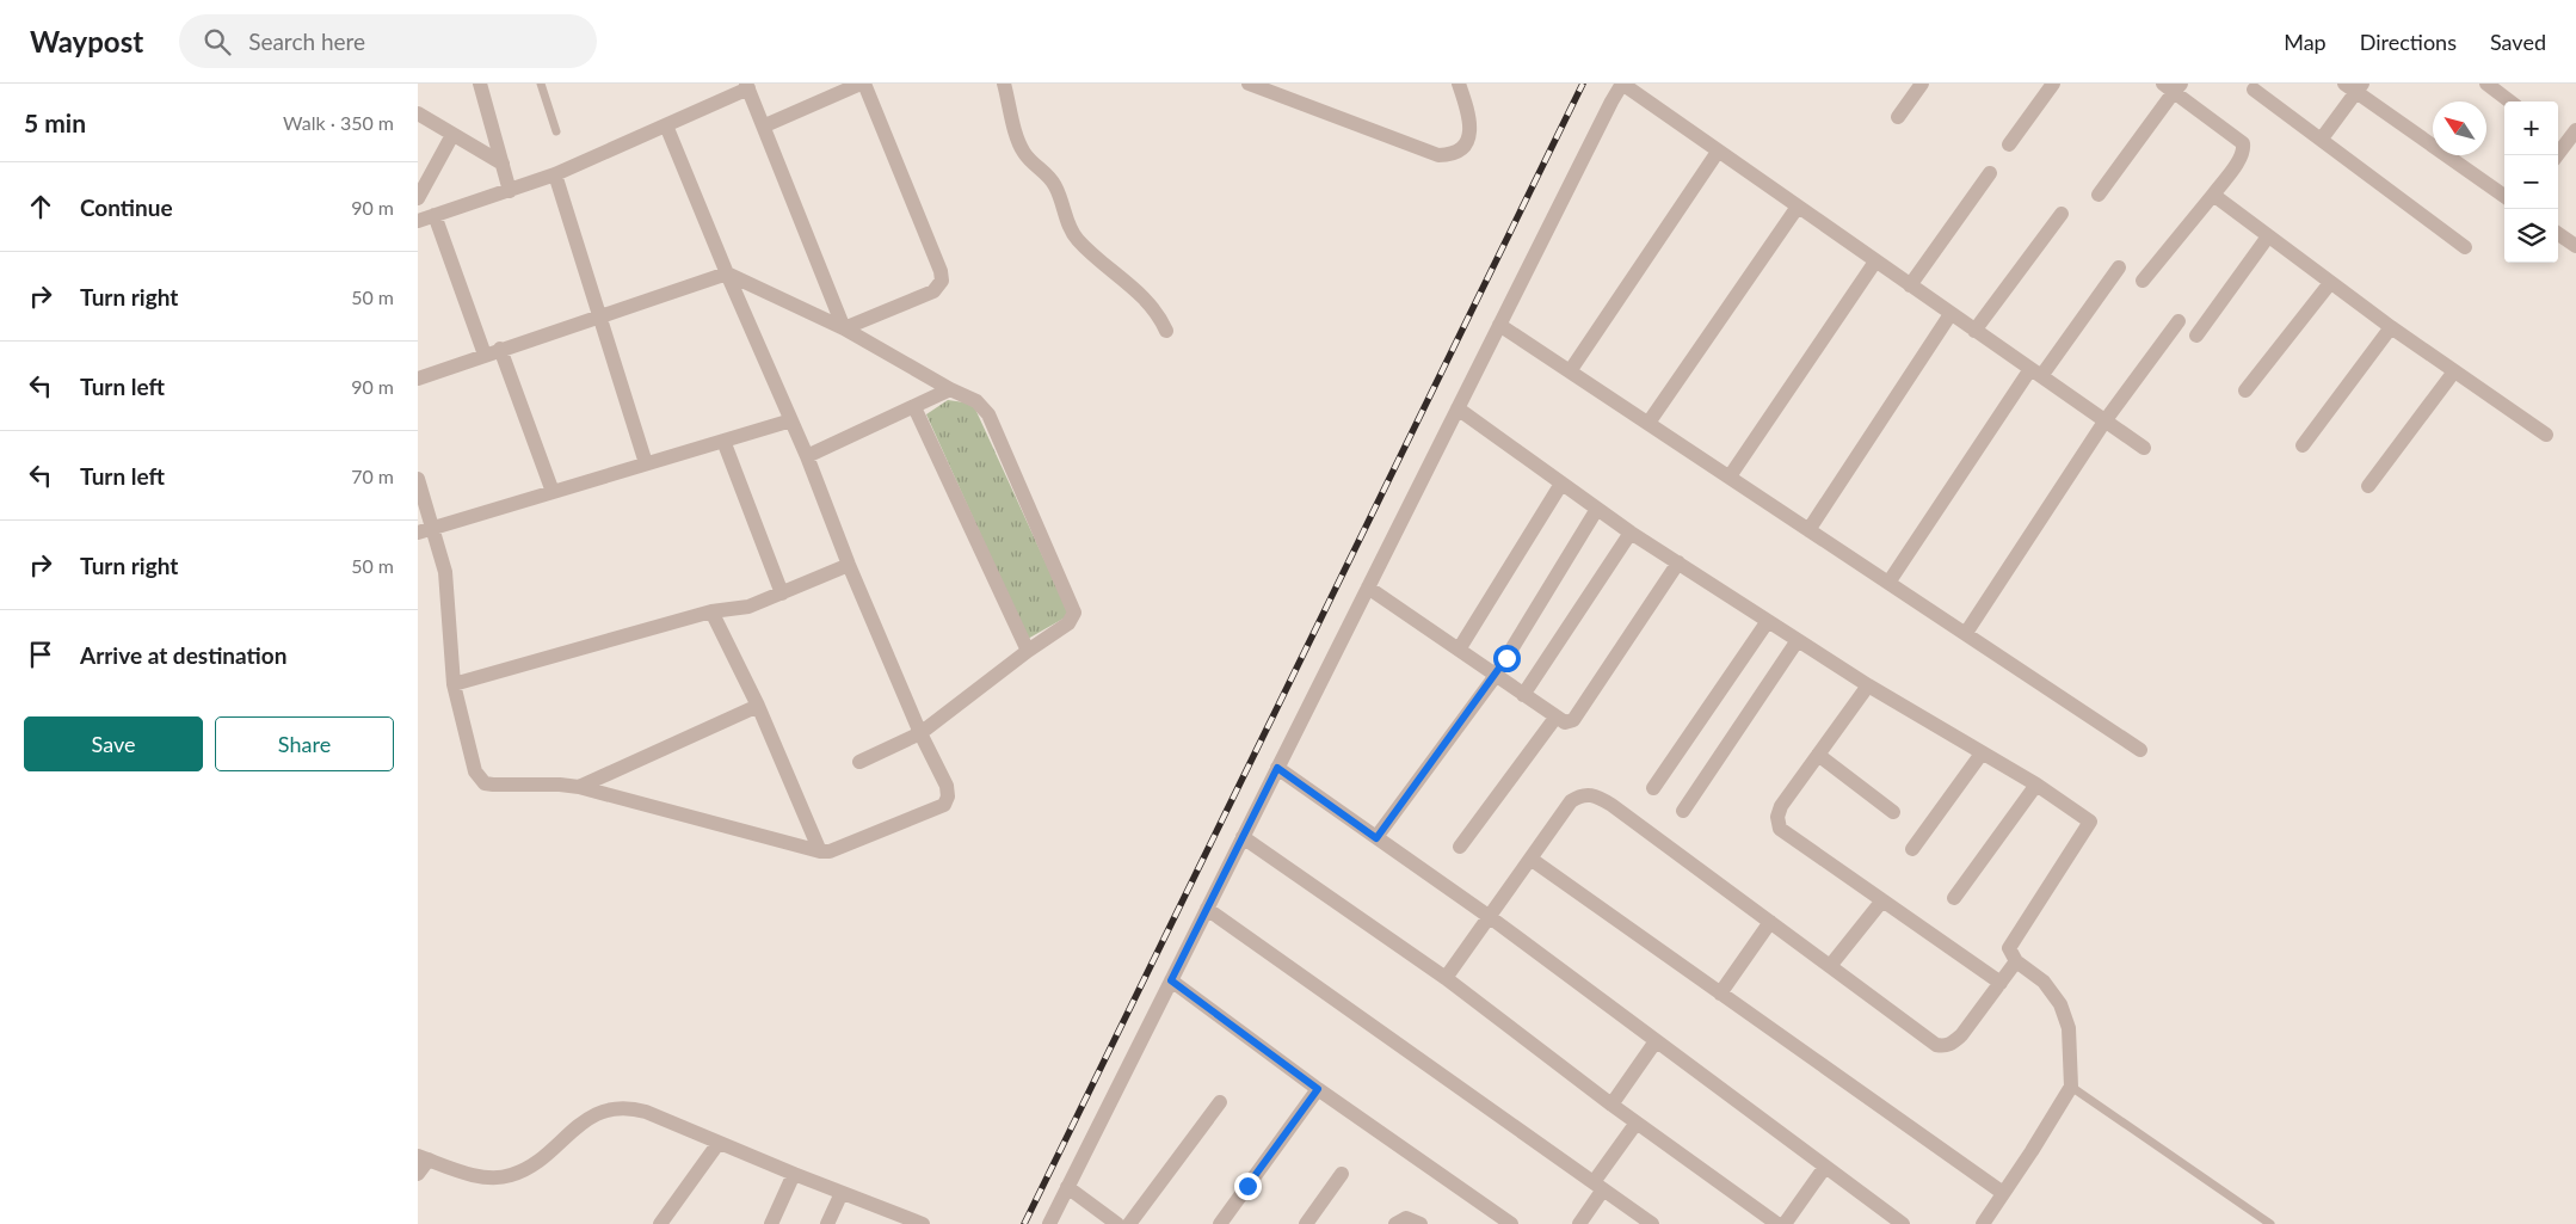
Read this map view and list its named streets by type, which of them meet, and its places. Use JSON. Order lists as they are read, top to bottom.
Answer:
{
  "north": "top left",
  "page": {
    "header": "Waypost",
    "search": "Search here",
    "nav": ["Map", "Directions", "Saved"],
    "heading": ["5 min", "Walk · 350 m"],
    "map_buttons": ["+", "−"],
    "list": [
      ["Continue", "90 m"],
      ["Turn right", "50 m"],
      ["Turn left", "90 m"],
      ["Turn left", "70 m"],
      ["Turn right", "50 m"],
      "Arrive at destination"
    ],
    "buttons": ["Save", "Share"]
  }
}
